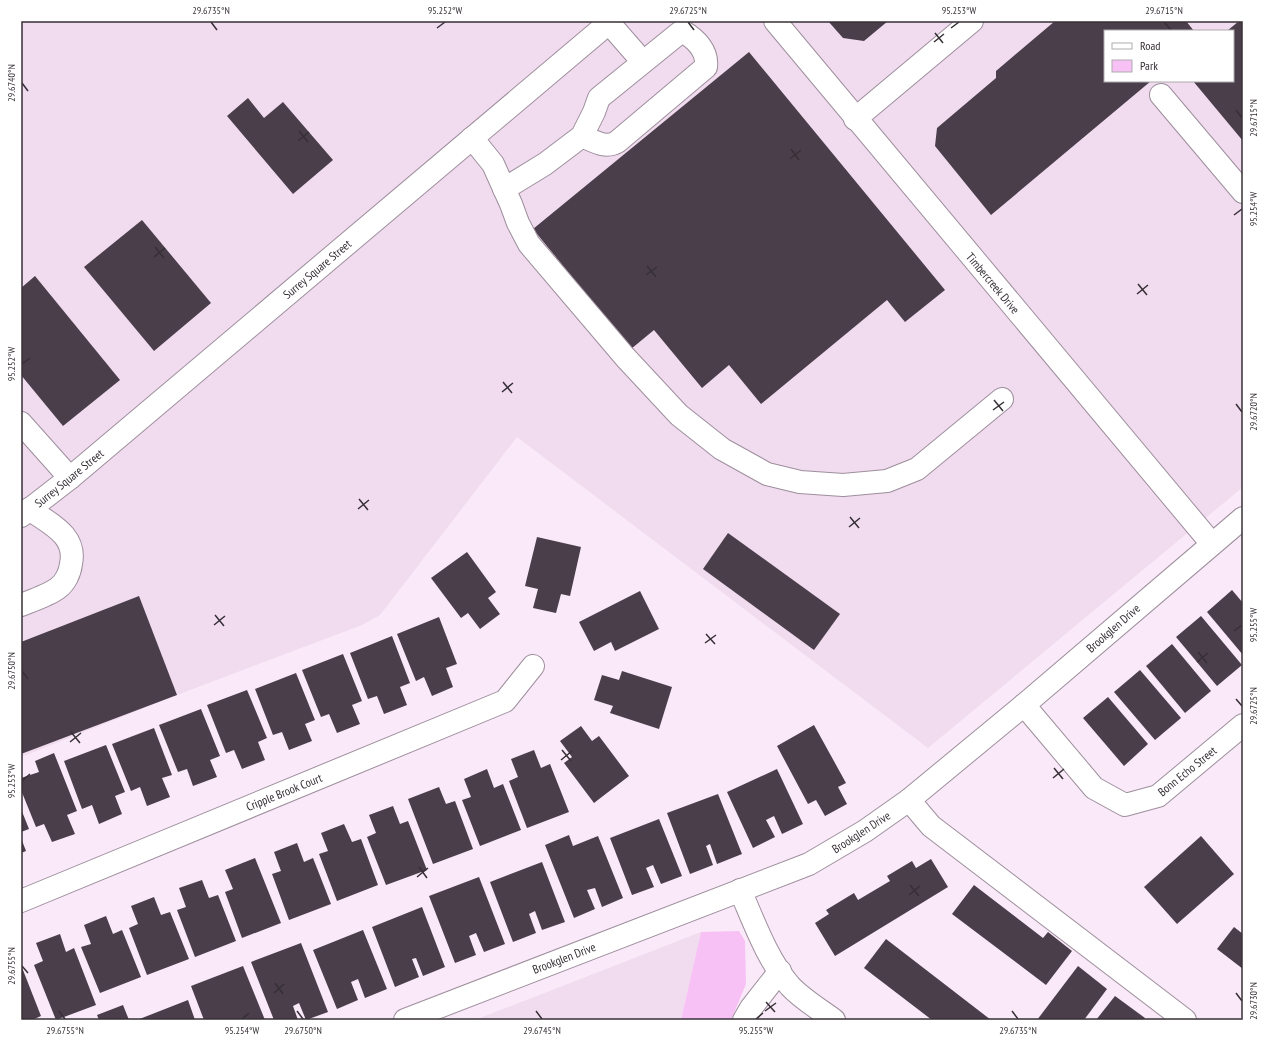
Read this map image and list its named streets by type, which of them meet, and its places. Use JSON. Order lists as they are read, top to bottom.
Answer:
{
  "streets": {
    "street": [
      "Surrey Square Street",
      "Timbercreek Drive",
      "Brookglen Drive",
      "Bonn Echo Street",
      "Cripple Brook Court"
    ]
  },
  "crossings": [
    ["Timbercreek Drive", "Brookglen Drive"],
    ["Brookglen Drive", "Bonn Echo Street"]
  ],
  "legend": ["Road", "Park"],
  "coordinates": [
    "29.6735°N",
    "95.252°W",
    "29.6725°N",
    "95.253°W",
    "29.6715°N",
    "29.6740°N",
    "95.254°W",
    "29.6720°N",
    "95.255°W",
    "29.6750°N",
    "29.6755°N",
    "29.6730°N",
    "29.6745°N"
  ]
}
